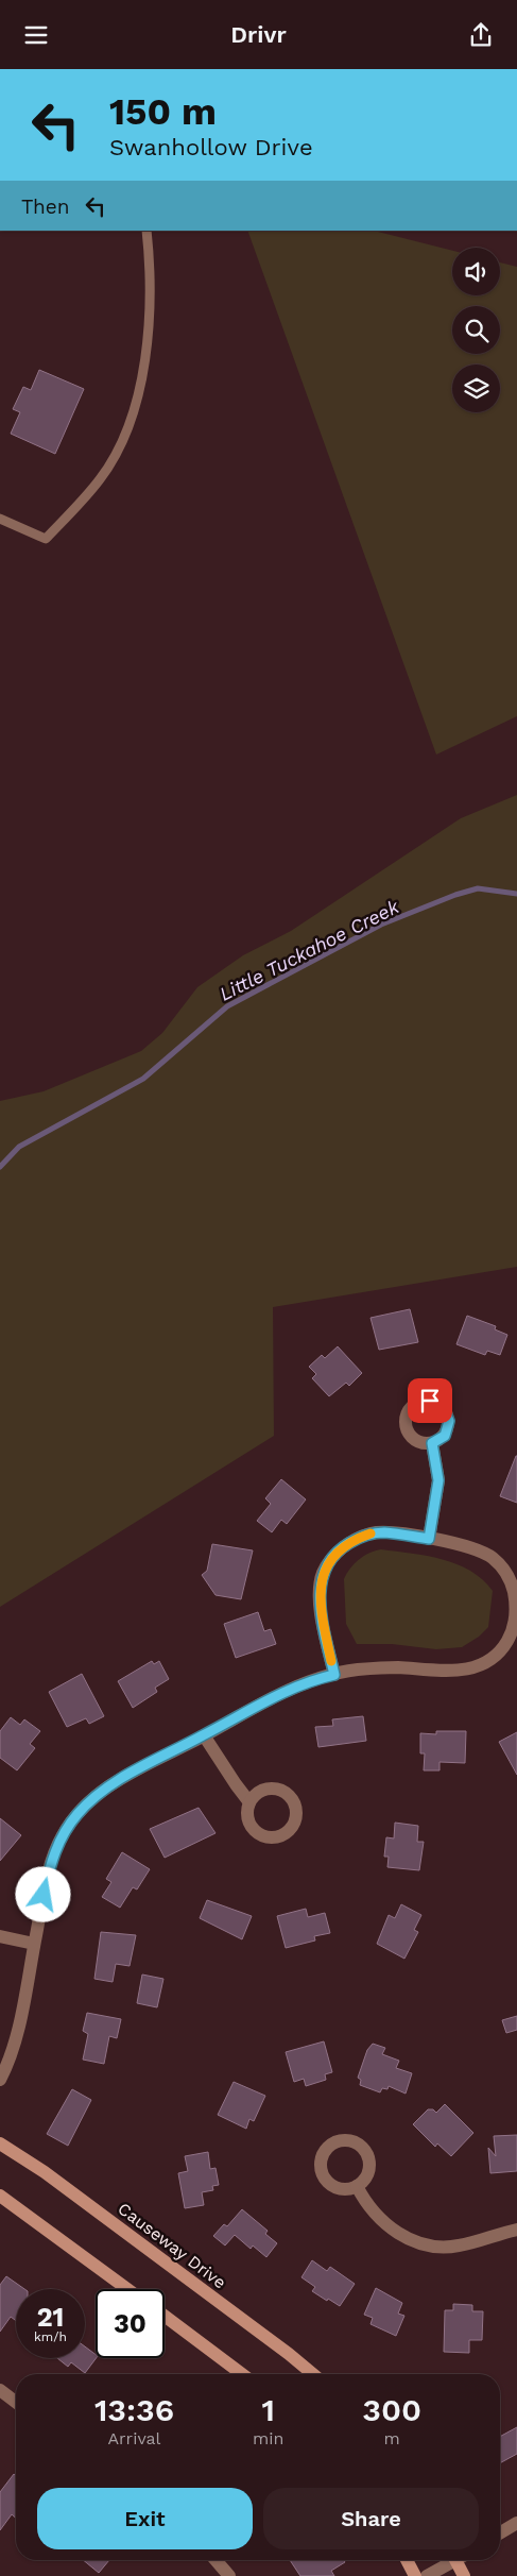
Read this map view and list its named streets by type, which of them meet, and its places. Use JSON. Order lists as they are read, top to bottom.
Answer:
{
  "streets": {
    "street": ["Causeway Drive"]
  },
  "water": ["Little Tuckahoe Creek"],
  "page": {
    "header": "Drivr",
    "turn": ["150 m", "Swanhollow Drive"],
    "then": "Then",
    "speed": "21 km/h",
    "limit": "30",
    "eta": [
      "13:36",
      "Arrival",
      "1",
      "min",
      "300",
      "m"
    ],
    "buttons": ["Exit", "Share"]
  }
}
